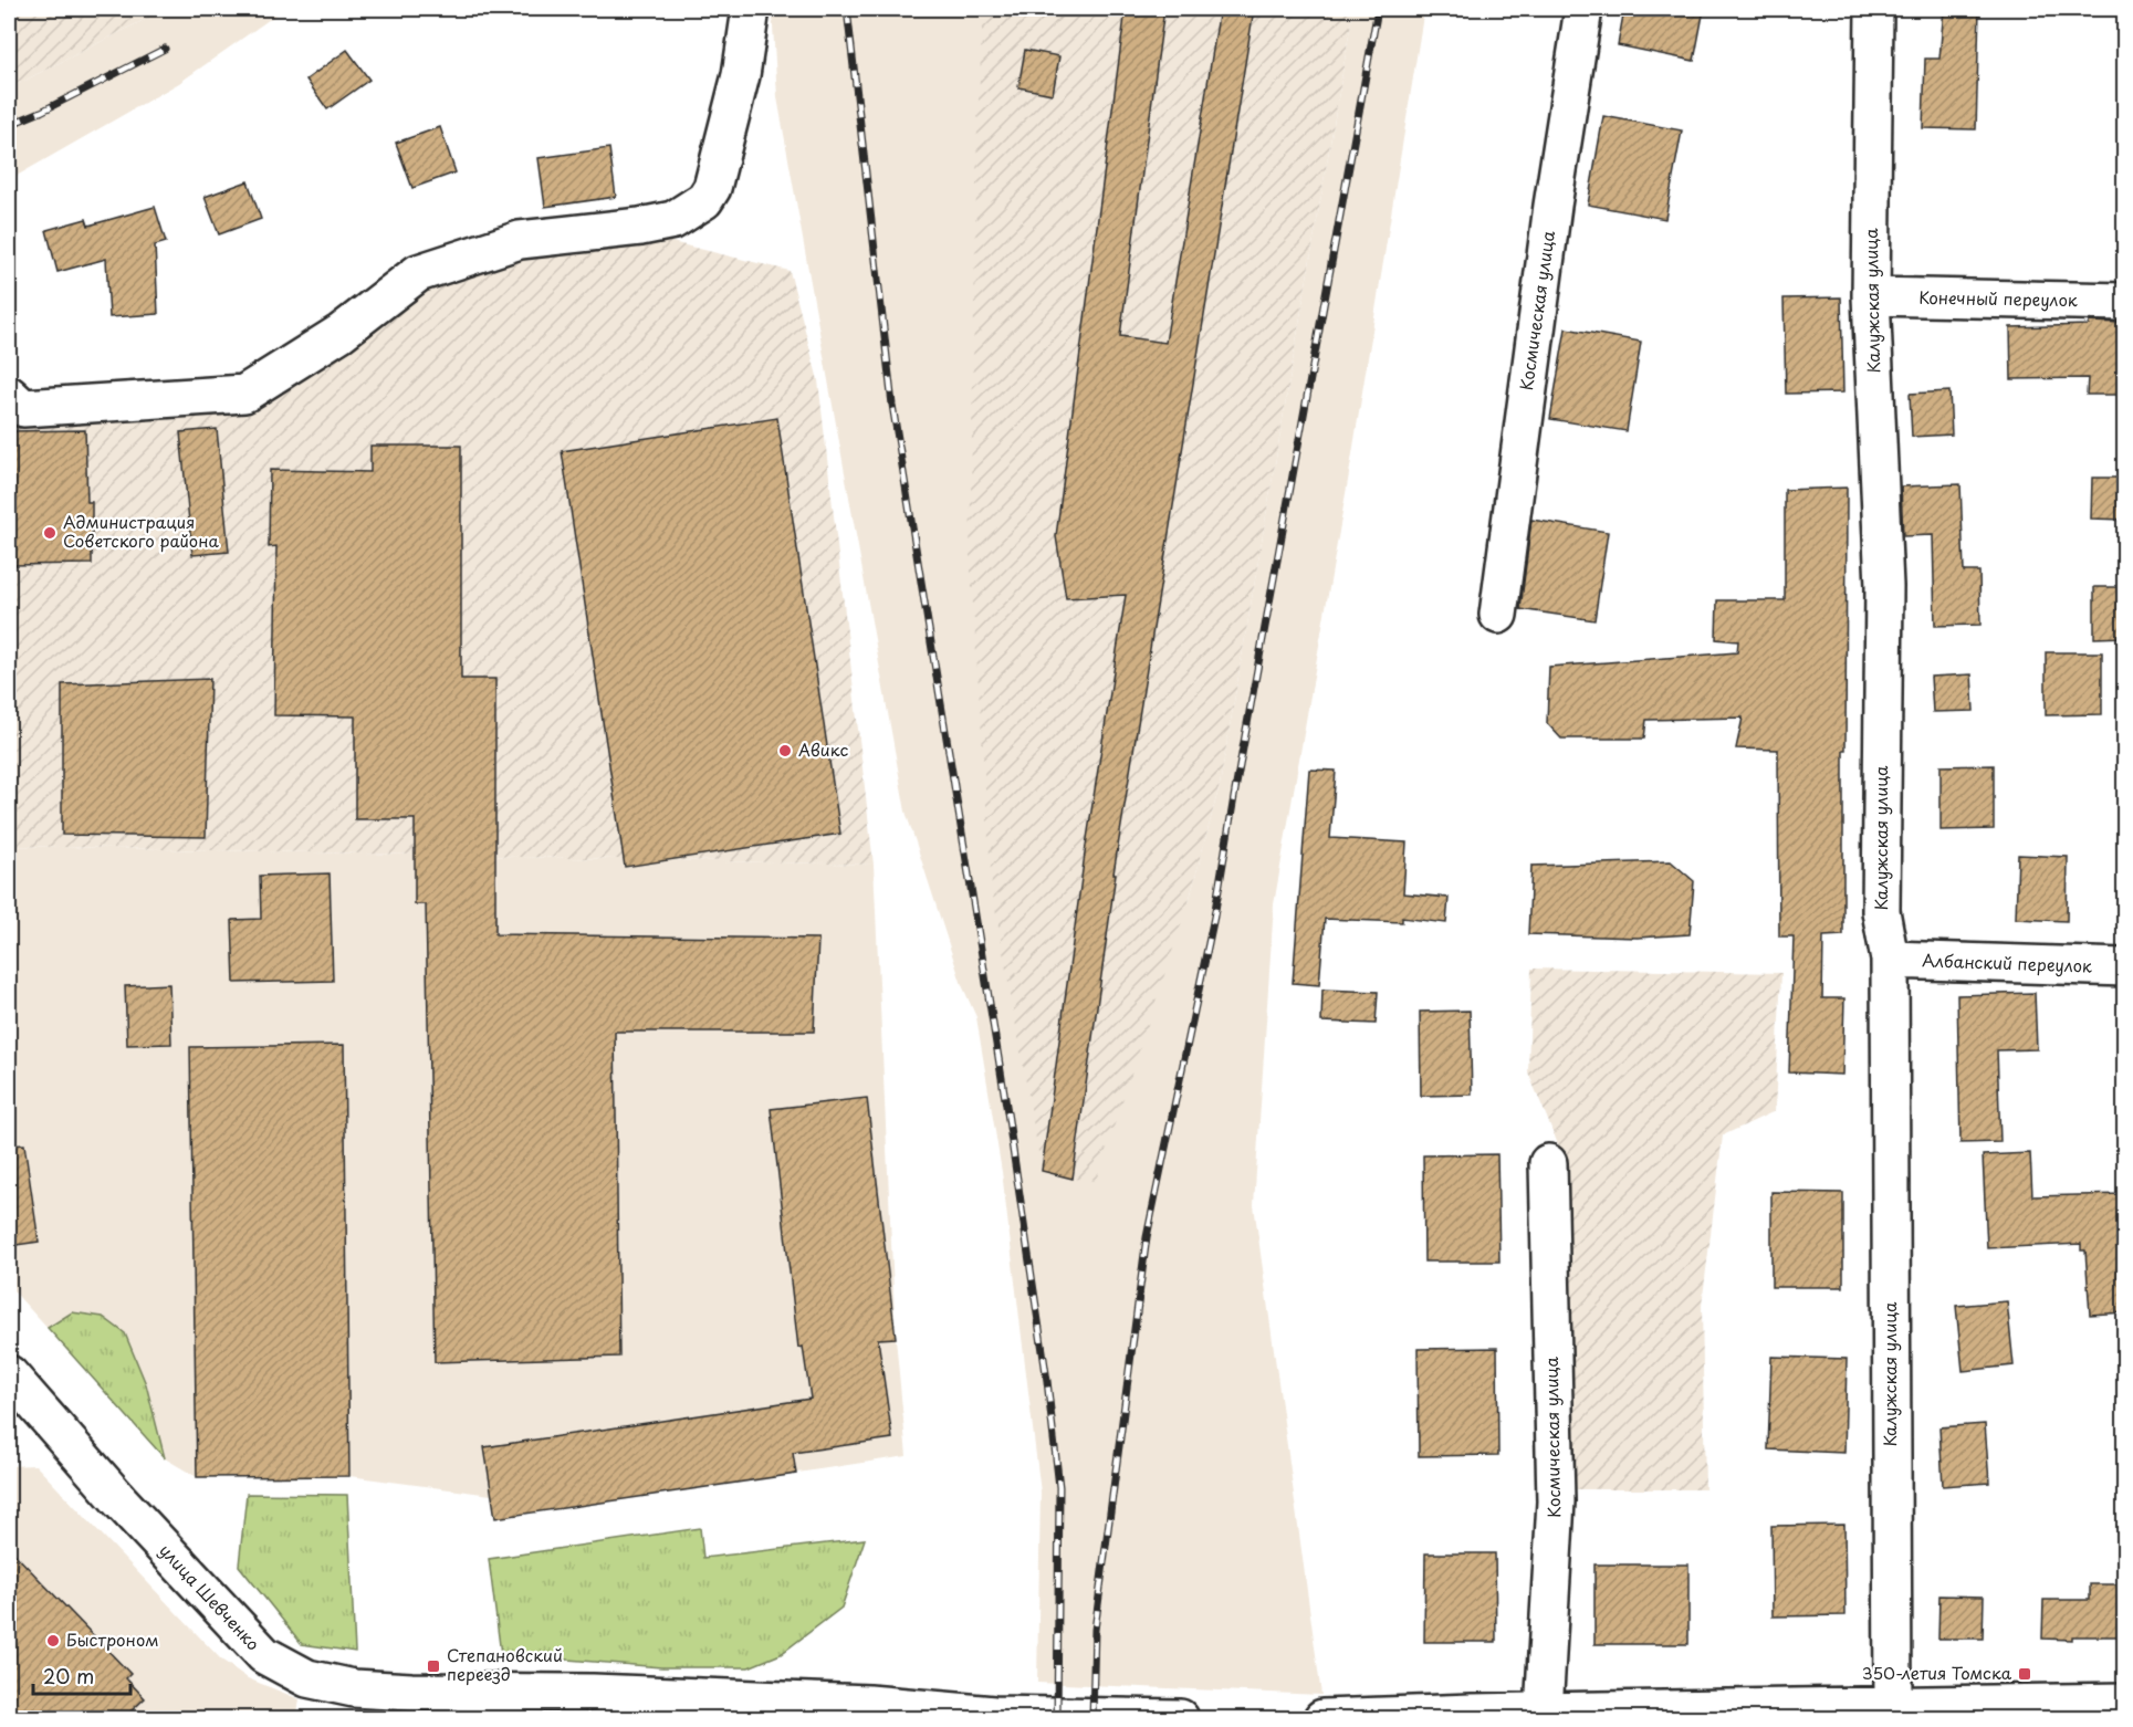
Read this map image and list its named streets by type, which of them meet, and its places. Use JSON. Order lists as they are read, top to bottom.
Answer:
{
  "streets": {
    "street": [
      "Конечный переулок",
      "Калужская улица",
      "Космическая улица",
      "Албанский переулок",
      "улица Шевченко"
    ]
  },
  "crossings": [
    ["Конечный переулок", "Калужская улица"],
    ["Калужская улица", "Албанский переулок"]
  ],
  "places": {
    "other": ["Администрация Советского района", "Авикс", "Быстроном"],
    "transit": ["Степановский переезд", "350-летия Томска"]
  },
  "scale_bar": "20 m"
}
